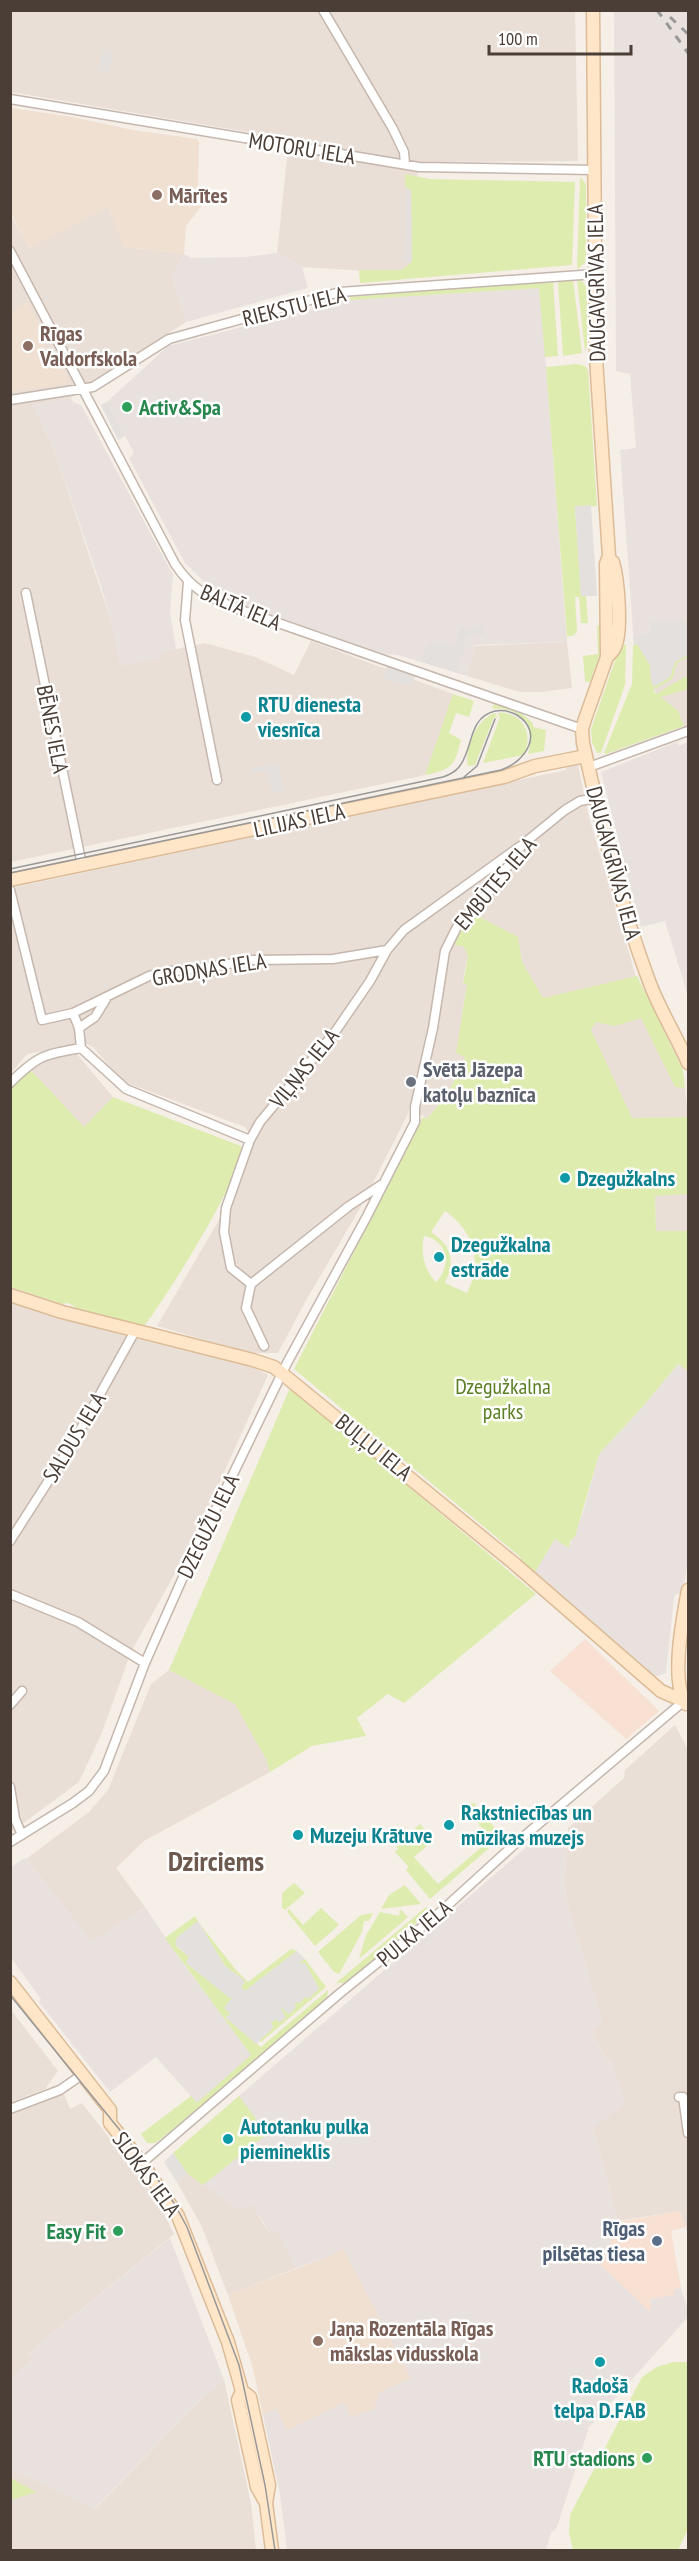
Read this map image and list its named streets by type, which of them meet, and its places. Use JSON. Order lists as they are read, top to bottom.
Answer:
{
  "streets": {
    "street": [
      "MOTORU IELA",
      "DAUGAVGRĪVAS IELA",
      "RIEKSTU IELA",
      "BALTĀ IELA",
      "BĒNES IELA",
      "LILIJAS IELA",
      "EMBŪTES IELA",
      "GRODŅAS IELA",
      "VIĻŅAS IELA",
      "SALDUS IELA",
      "BUĻĻU IELA",
      "DZEGUŽU IELA",
      "PULKA IELA",
      "SLOKAS IELA"
    ]
  },
  "crossings": [
    ["MOTORU IELA", "DAUGAVGRĪVAS IELA"],
    ["DAUGAVGRĪVAS IELA", "RIEKSTU IELA"],
    ["DAUGAVGRĪVAS IELA", "BALTĀ IELA"],
    ["DAUGAVGRĪVAS IELA", "LILIJAS IELA"],
    ["DAUGAVGRĪVAS IELA", "EMBŪTES IELA"],
    ["RIEKSTU IELA", "BALTĀ IELA"],
    ["BĒNES IELA", "LILIJAS IELA"],
    ["EMBŪTES IELA", "VIĻŅAS IELA"],
    ["EMBŪTES IELA", "DZEGUŽU IELA"],
    ["GRODŅAS IELA", "VIĻŅAS IELA"],
    ["SALDUS IELA", "BUĻĻU IELA"],
    ["BUĻĻU IELA", "DZEGUŽU IELA"],
    ["BUĻĻU IELA", "PULKA IELA"],
    ["PULKA IELA", "SLOKAS IELA"]
  ],
  "districts": ["Dzirciems"],
  "parks": ["Dzegužkalna parks"],
  "places": [
    "Mārītes",
    "Rīgas Valdorfskola",
    "Activ&Spa",
    "RTU dienesta viesnīca",
    "Svētā Jāzepa katoļu baznīca",
    "Dzegužkalns",
    "Dzegužkalna estrāde",
    "Rakstniecības un mūzikas muzejs",
    "Muzeju Krātuve",
    "Autotanku pulka piemineklis",
    "Easy Fit",
    "Rīgas pilsētas tiesa",
    "Jaņa Rozentāla Rīgas mākslas vidusskola",
    "Radošā telpa D.FAB",
    "RTU stadions"
  ],
  "scale_bar": "100 m"
}
